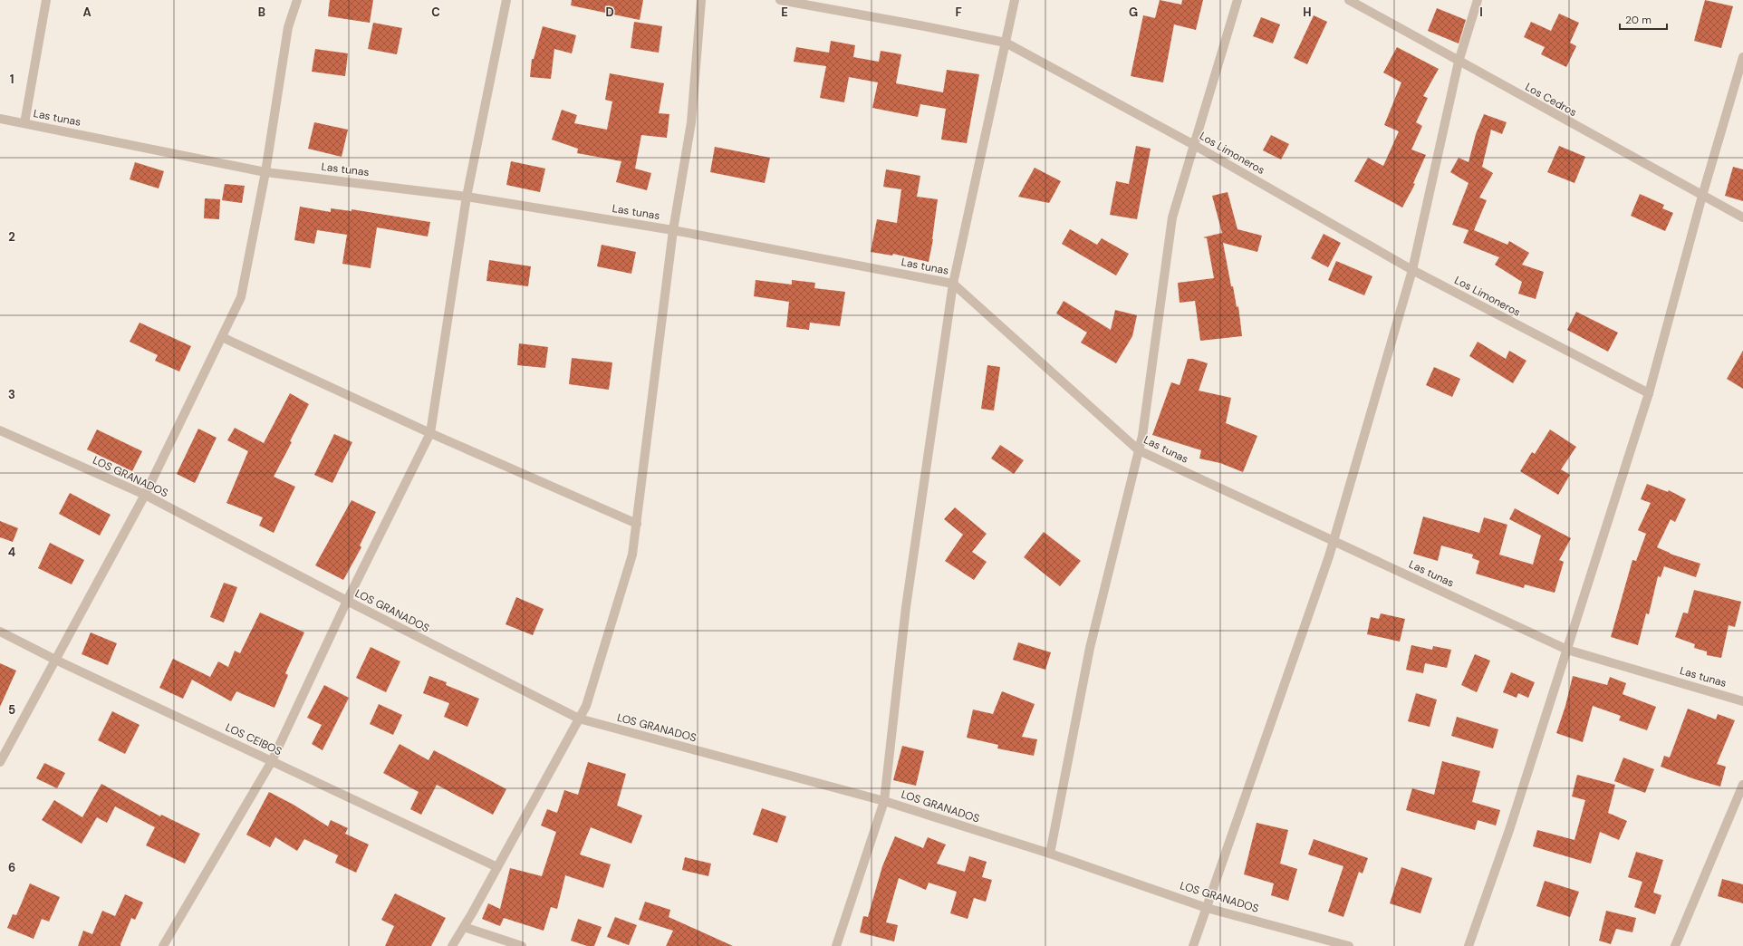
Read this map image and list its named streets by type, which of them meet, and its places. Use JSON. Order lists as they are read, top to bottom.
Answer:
{
  "streets": {
    "street": [
      "Los Cedros",
      "Las tunas",
      "Los Limoneros",
      "LOS GRANADOS",
      "LOS CEIBOS"
    ]
  },
  "scale_bar": "20 m",
  "grid": {
    "columns": [
      "A",
      "B",
      "C",
      "D",
      "E",
      "F",
      "G",
      "H",
      "I"
    ],
    "rows": [
      "1",
      "2",
      "3",
      "4",
      "5",
      "6"
    ]
  }
}
